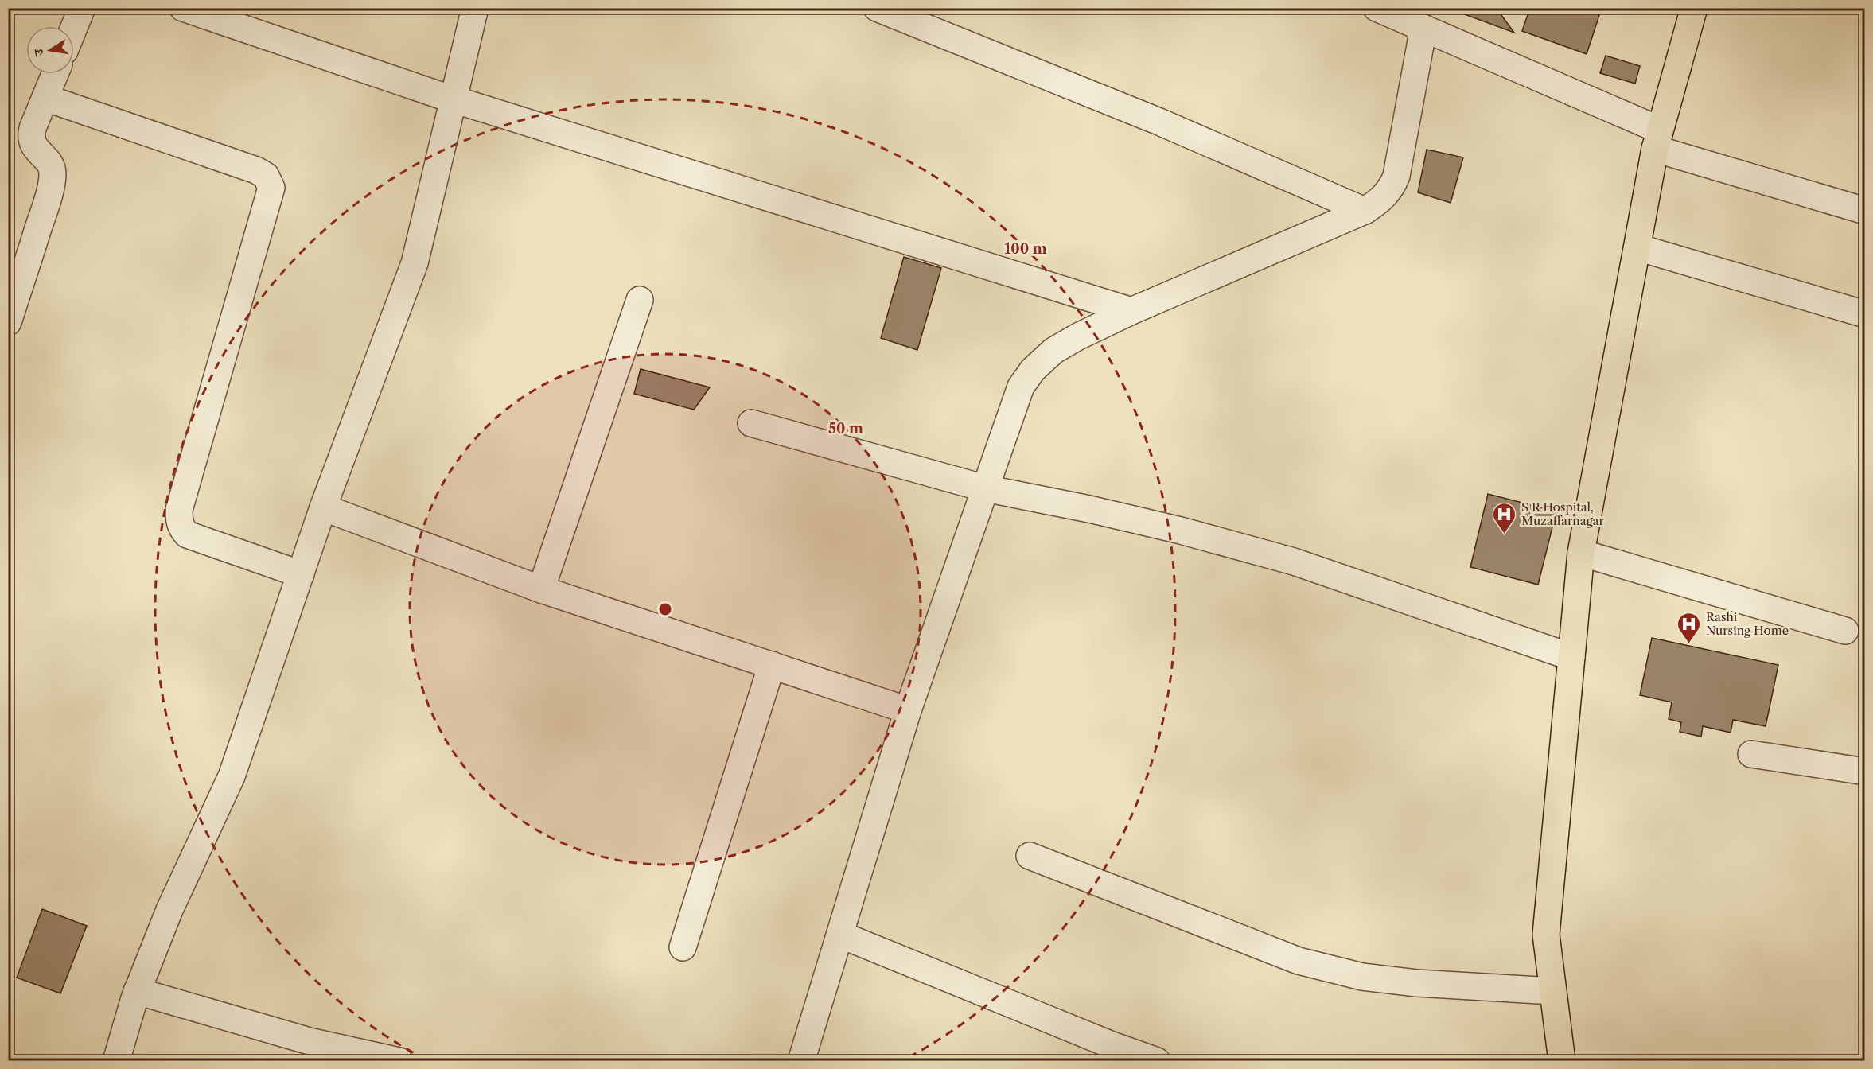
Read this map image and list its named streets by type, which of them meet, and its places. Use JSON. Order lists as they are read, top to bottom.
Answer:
{
  "places": {
    "hospital": ["S R Hospital, Muzaffarnagar", "Rashi Nursing Home"]
  },
  "north": "left",
  "rings": ["100 m", "50 m"]
}
